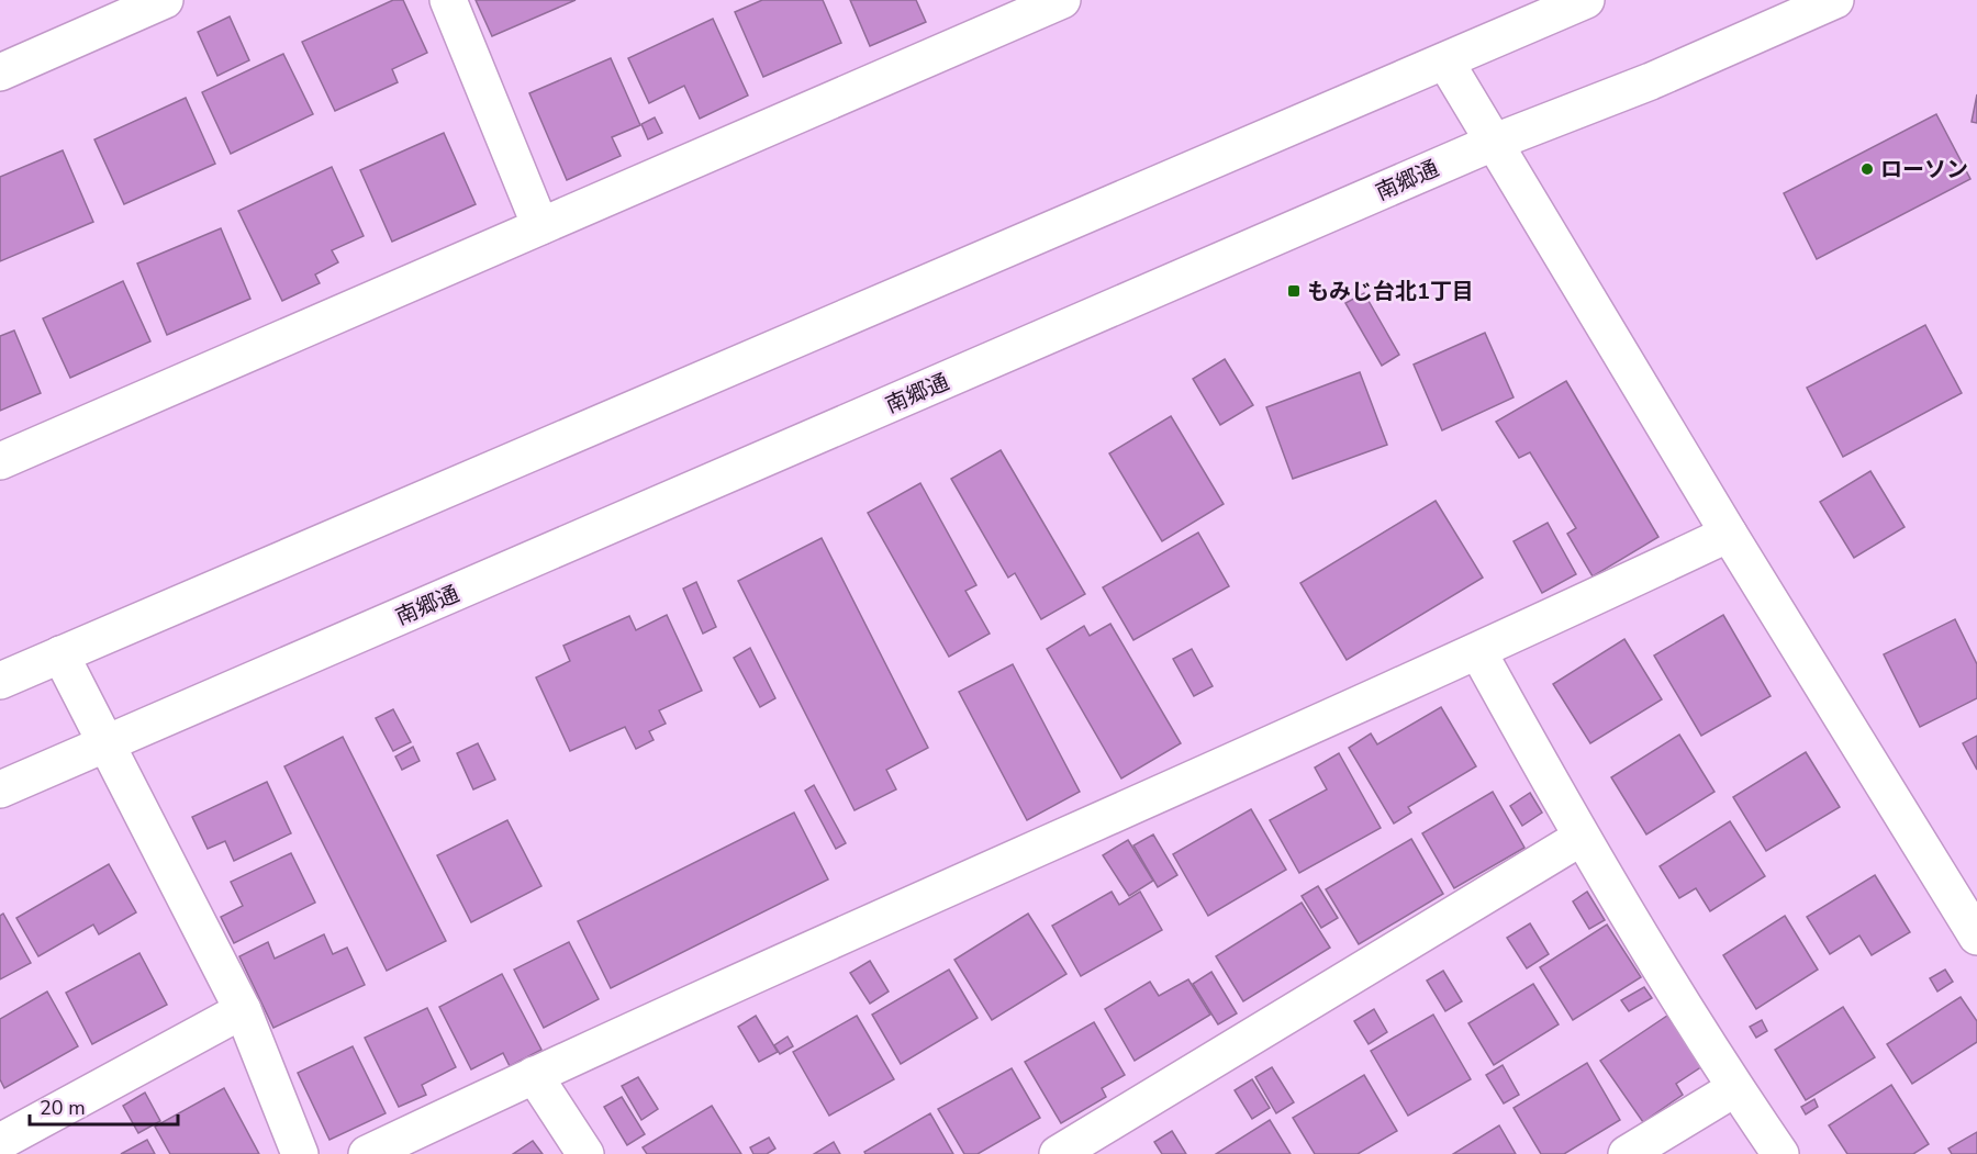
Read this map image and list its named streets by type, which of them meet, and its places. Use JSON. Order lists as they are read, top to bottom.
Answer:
{
  "streets": {
    "street": ["南郷通"]
  },
  "places": {
    "other": ["ローソン"],
    "transit": ["もみじ台北1丁目"]
  },
  "scale_bar": "20 m"
}
